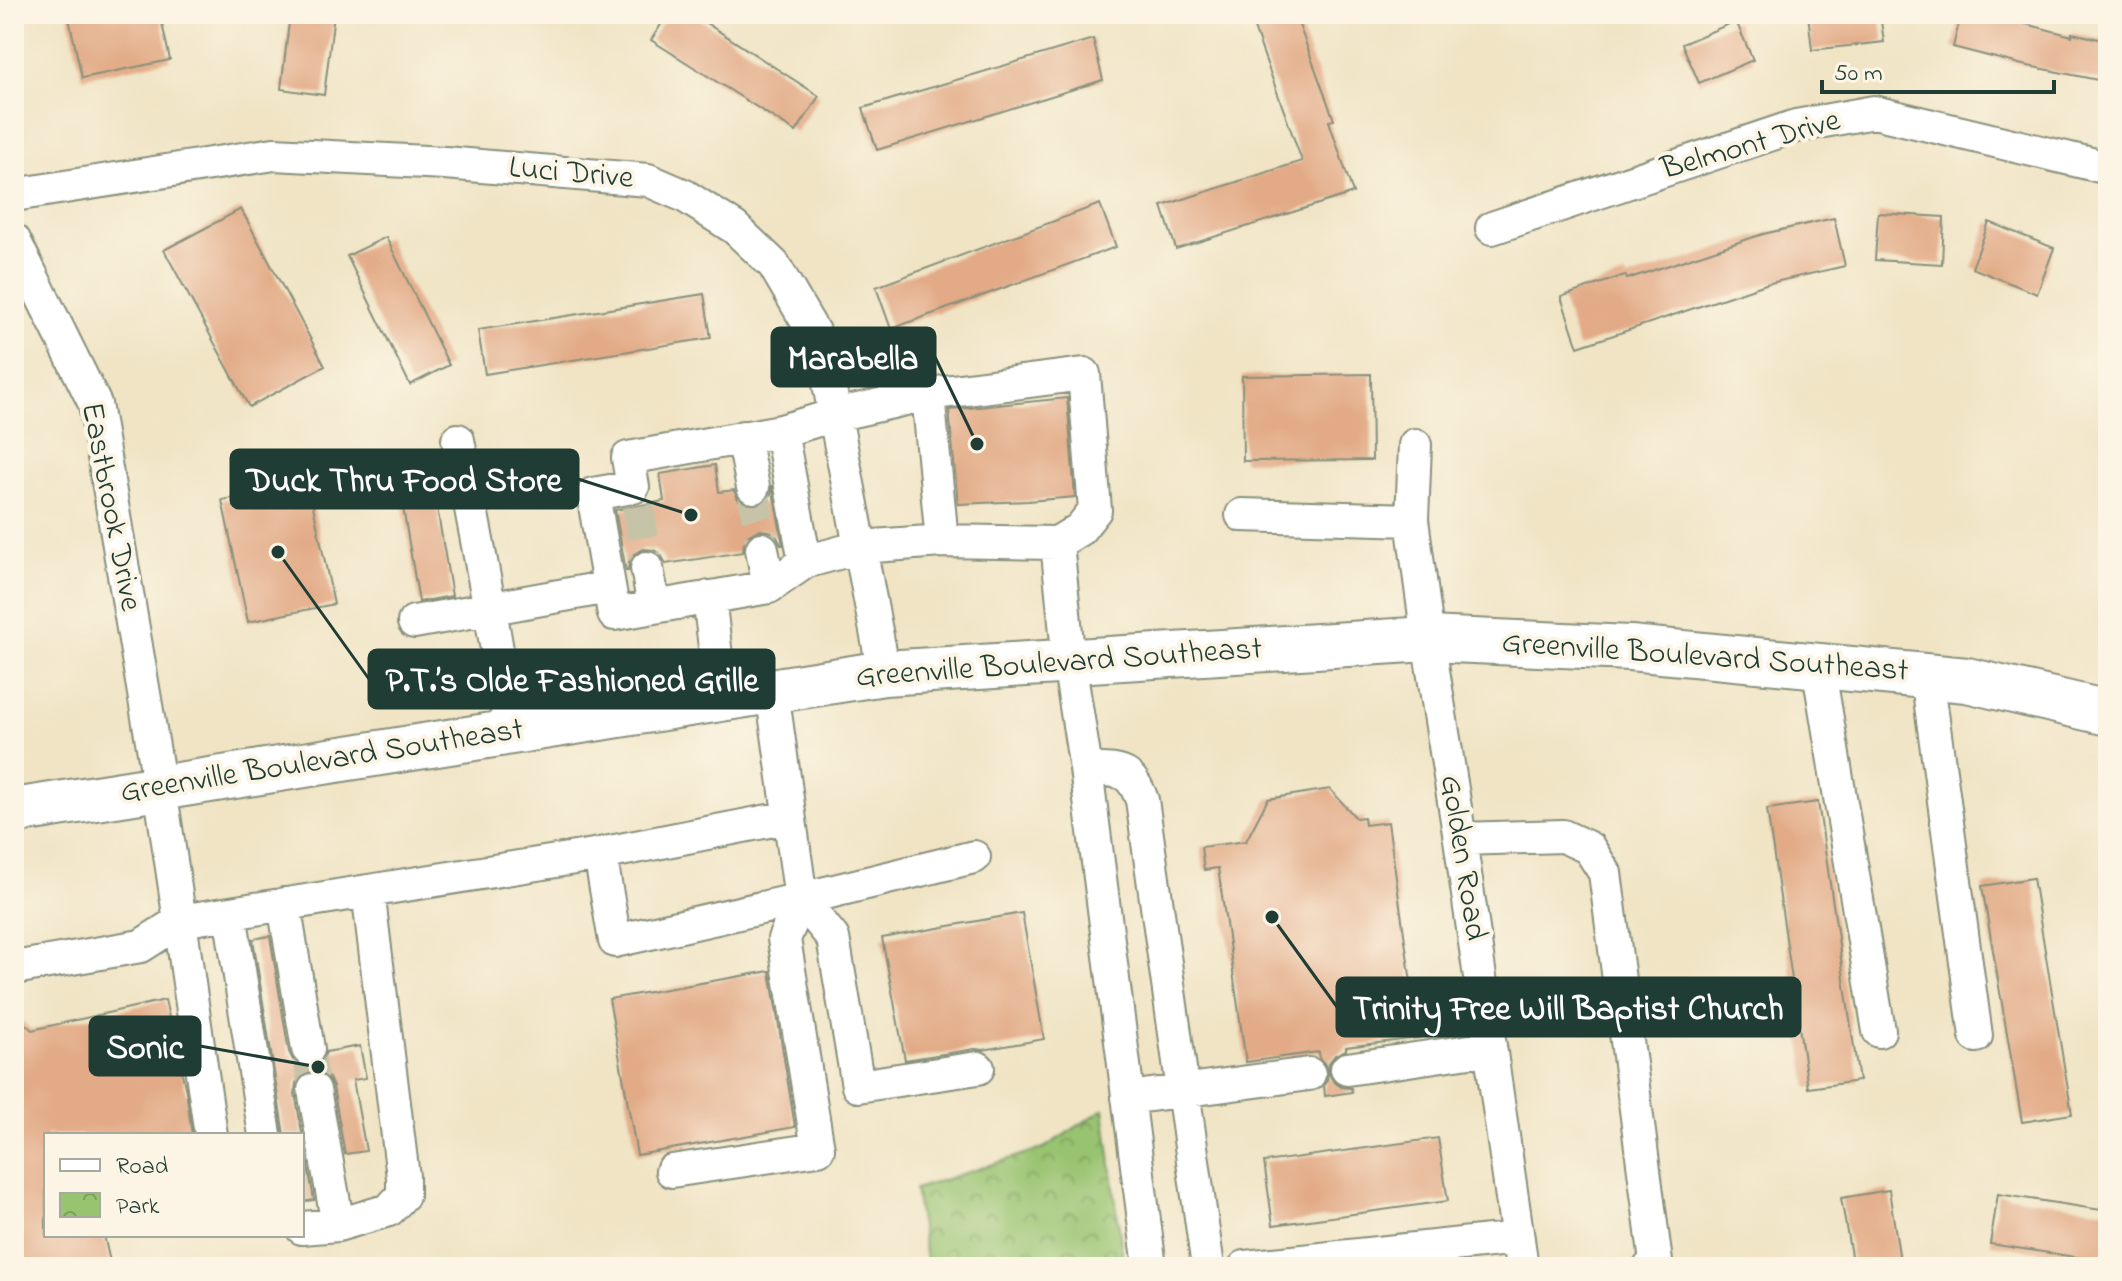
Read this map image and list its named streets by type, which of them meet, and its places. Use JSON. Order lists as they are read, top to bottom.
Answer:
{
  "streets": {
    "highway": ["Greenville Boulevard Southeast"],
    "street": [
      "Belmont Drive",
      "Luci Drive",
      "Eastbrook Drive",
      "Golden Road"
    ]
  },
  "crossings": [
    ["Luci Drive", "Greenville Boulevard Southeast"],
    ["Eastbrook Drive", "Greenville Boulevard Southeast"],
    ["Greenville Boulevard Southeast", "Golden Road"]
  ],
  "places": [
    "Marabella",
    "Duck Thru Food Store",
    "P.T.’s Olde Fashioned Grille",
    "Trinity Free Will Baptist Church",
    "Sonic"
  ],
  "legend": ["Road", "Park"],
  "scale_bar": "50 m"
}
